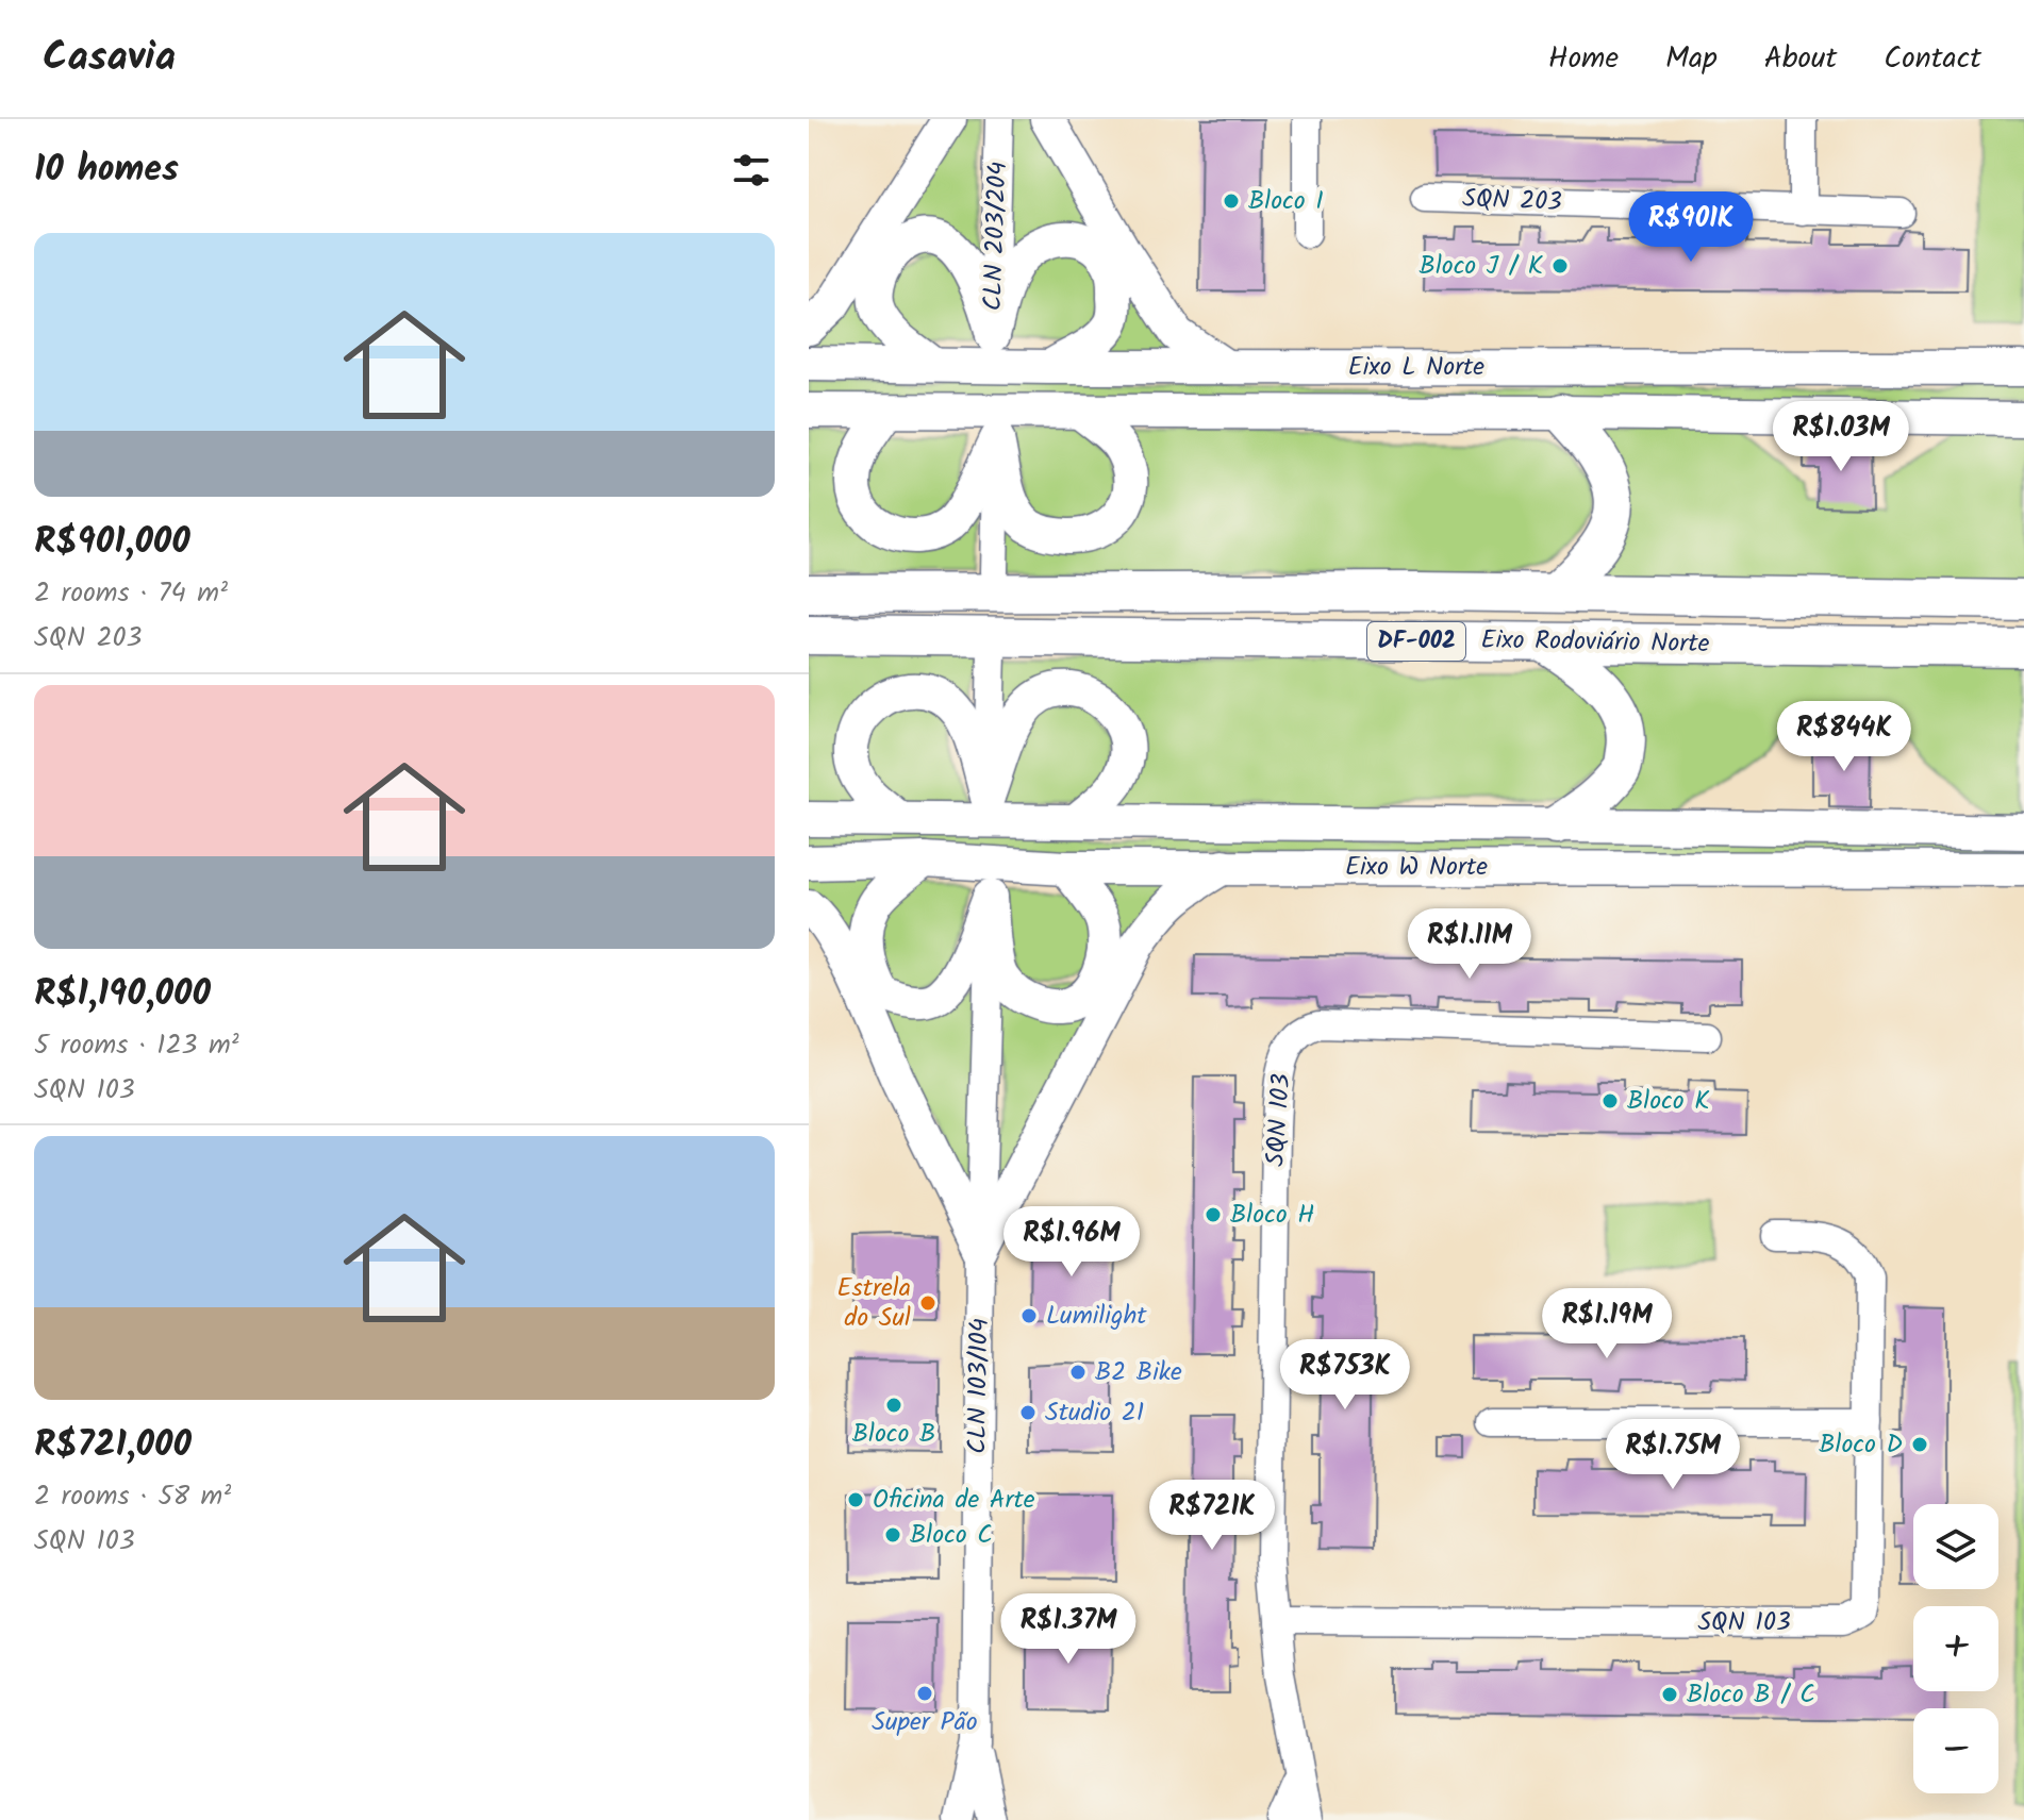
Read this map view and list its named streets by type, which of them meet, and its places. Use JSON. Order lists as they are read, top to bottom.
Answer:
{
  "streets": {
    "highway": ["DF-002", "Eixo Rodoviário Norte"],
    "main road": ["Eixo L Norte", "Eixo W Norte"],
    "street": [
      "SQN 203",
      "CLN 203/204",
      "SQN 103",
      "CLN 103/104"
    ]
  },
  "places": [
    "Bloco I",
    "Bloco J / K",
    "Bloco K",
    "Bloco H",
    "Estrela do Sul",
    "Lumilight",
    "B2 Bike",
    "Bloco B",
    "Studio 21",
    "Bloco D",
    "Oficina de Arte",
    "Bloco C",
    "Super Pão",
    "Bloco B / C"
  ],
  "page": {
    "header": "Casavia",
    "nav": [
      "Home",
      "Map",
      "About",
      "Contact"
    ],
    "heading": "10 homes",
    "price": [
      "R$901K",
      "R$1.03M",
      "R$844K",
      "R$1.11M",
      "R$1.96M",
      "R$1.19M",
      "R$753K",
      "R$1.75M",
      "R$721K",
      "R$1.37M"
    ],
    "list": [
      {
        "name": "R$901,000",
        "note": "2 rooms · 74 m² · SQN 203"
      },
      {
        "name": "R$1,190,000",
        "note": "5 rooms · 123 m² · SQN 103"
      },
      {
        "name": "R$721,000",
        "note": "2 rooms · 58 m² · SQN 103"
      }
    ],
    "map_buttons": ["+", "−"]
  }
}
